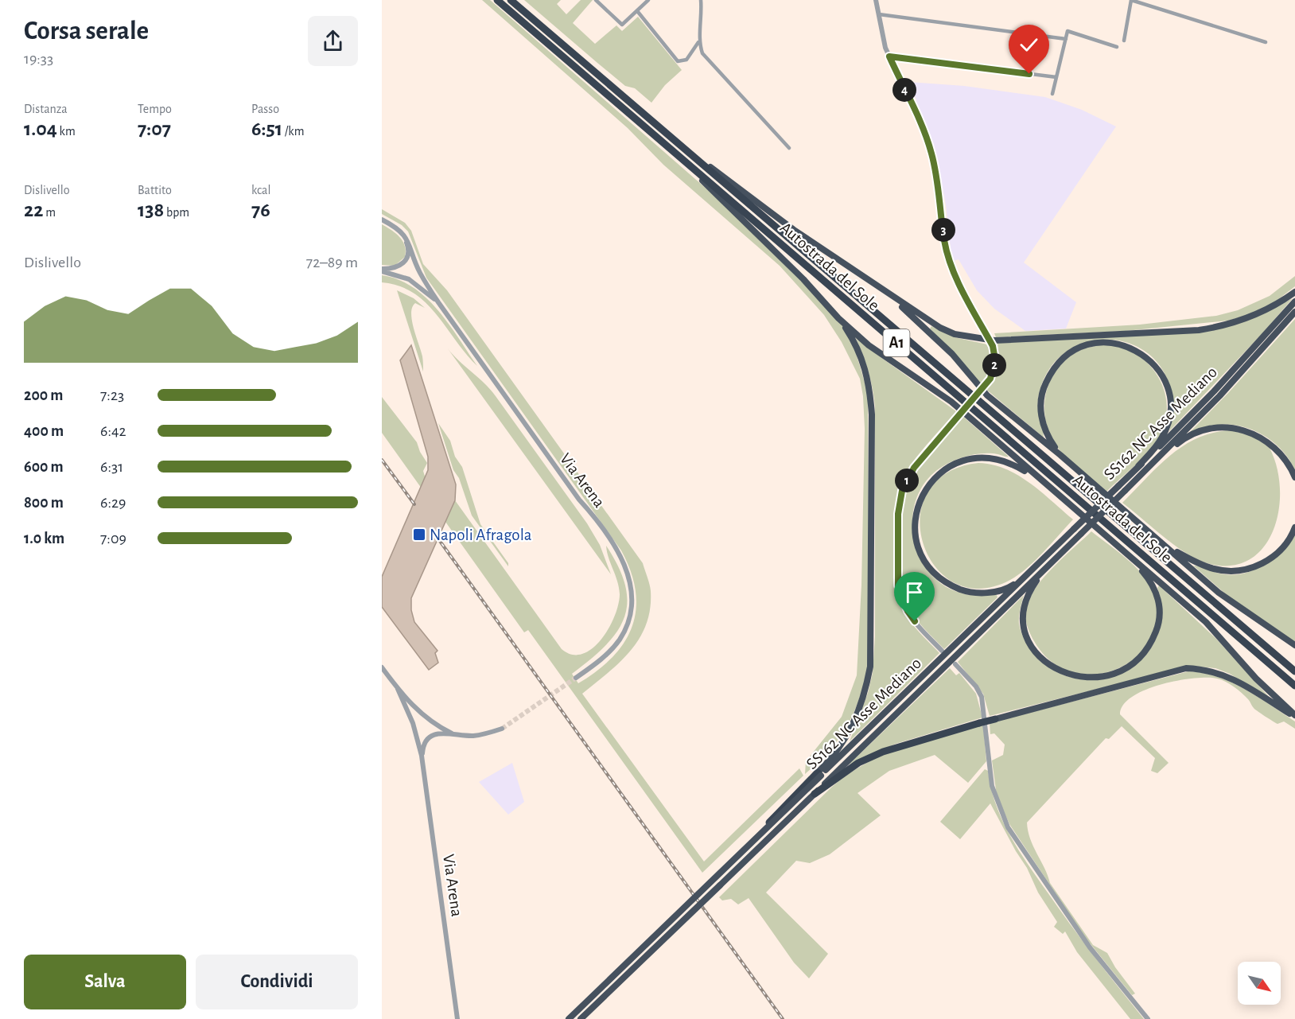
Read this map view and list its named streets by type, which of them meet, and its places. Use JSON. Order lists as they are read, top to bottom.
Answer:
{
  "streets": {
    "highway": ["Autostrada del Sole", "A1", "SS162 NC Asse Mediano"],
    "street": ["Via Arena"]
  },
  "places": {
    "transit": ["Napoli Afragola"]
  },
  "north": "bottom right",
  "page": {
    "heading": ["Corsa serale", "19:33"],
    "pins": [
      "4",
      "3",
      "2",
      "1"
    ],
    "stats": [
      ["Distanza", "1.04 km"],
      ["Tempo", "7:07"],
      ["Passo", "6:51 /km"],
      ["Dislivello", "22 m"],
      ["Battito", "138 bpm"],
      ["kcal", "76"]
    ],
    "chart": ["Dislivello", "72–89 m"],
    "list": [
      {
        "name": "200 m",
        "note": "7:23"
      },
      {
        "name": "400 m",
        "note": "6:42"
      },
      {
        "name": "600 m",
        "note": "6:31"
      },
      {
        "name": "800 m",
        "note": "6:29"
      },
      {
        "name": "1.0 km",
        "note": "7:09"
      }
    ],
    "buttons": ["Salva", "Condividi"]
  }
}
